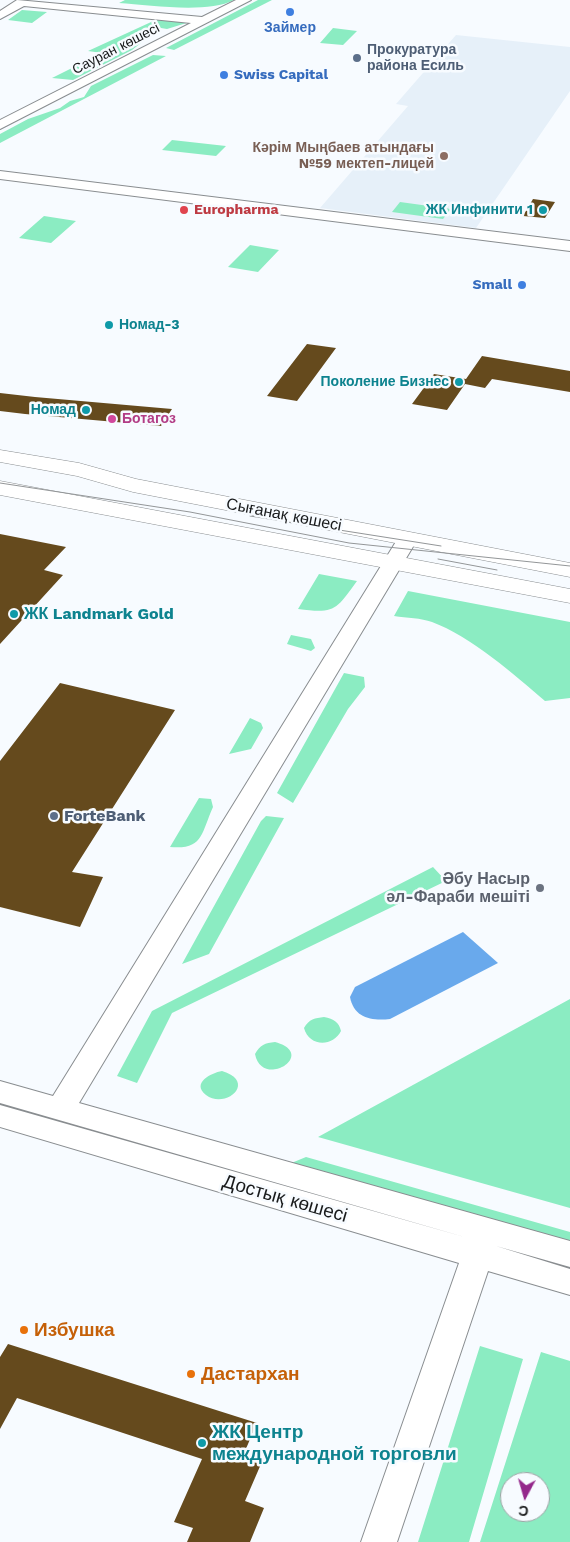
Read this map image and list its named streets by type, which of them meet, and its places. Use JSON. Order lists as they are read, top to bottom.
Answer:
{
  "streets": {
    "main road": ["Сығанақ көшесі"],
    "street": ["Сауран көшесі", "Достық көшесі"]
  },
  "places": [
    "Займер",
    "Прокуратура района Есиль",
    "Swiss Capital",
    "Кәрім Мыңбаев атындағы №59 мектеп-лицей",
    "Europharma",
    "ЖК Инфинити 1",
    "Small",
    "Номад-3",
    "Поколение Бизнес",
    "Номад",
    "Ботагоз",
    "ЖК Landmark Gold",
    "ForteBank",
    "Әбу Насыр әл-Фараби мешіті",
    "Избушка",
    "Дастархан",
    "ЖК Центр международной торговли"
  ],
  "north": "bottom"
}
